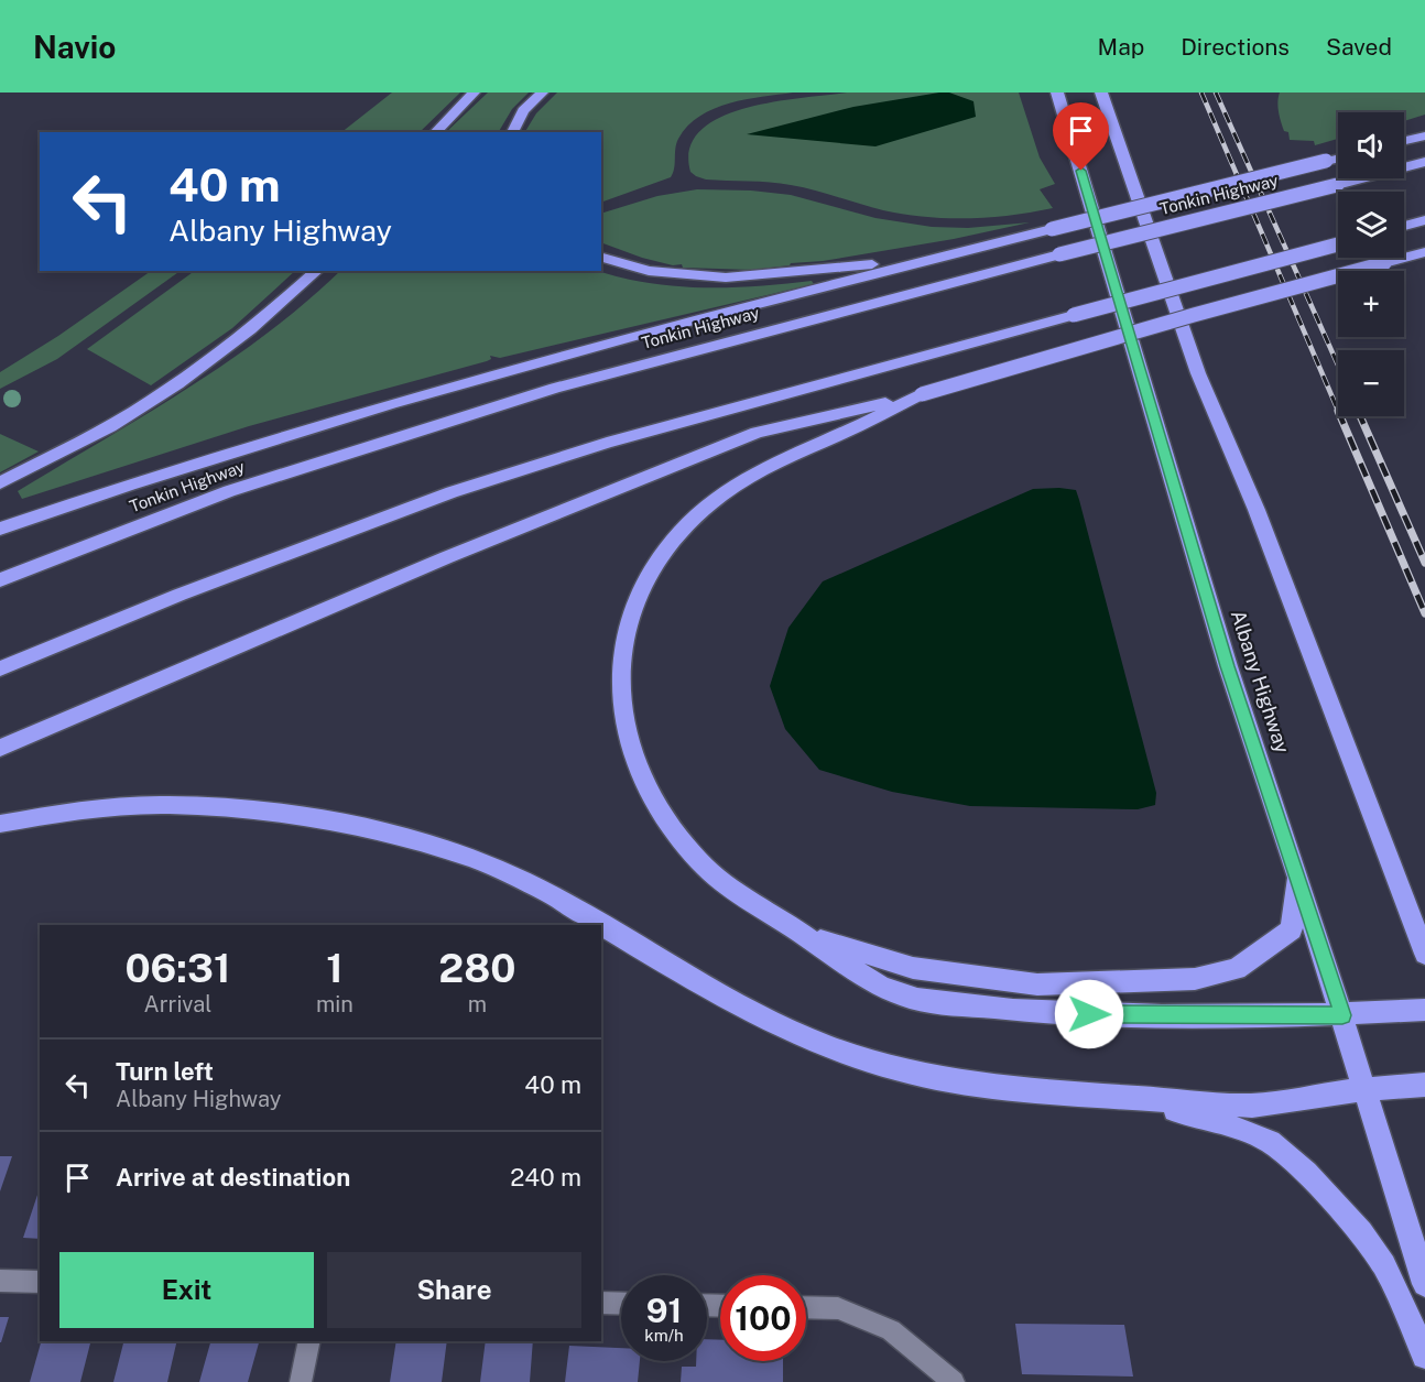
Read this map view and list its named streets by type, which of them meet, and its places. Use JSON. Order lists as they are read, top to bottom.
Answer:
{
  "streets": {
    "highway": ["Tonkin Highway", "Albany Highway"]
  },
  "page": {
    "header": "Navio",
    "nav": ["Map", "Directions", "Saved"],
    "map_buttons": ["+", "−"],
    "turn": ["40 m", "Albany Highway"],
    "eta": [
      "06:31",
      "Arrival",
      "1",
      "min",
      "280",
      "m"
    ],
    "list": [
      {
        "name": "Turn left",
        "note": "Albany Highway",
        "value": "40 m"
      },
      {
        "name": "Arrive at destination",
        "value": "240 m"
      }
    ],
    "buttons": ["Exit", "Share"],
    "speed": "91 km/h",
    "limit": "100"
  }
}
